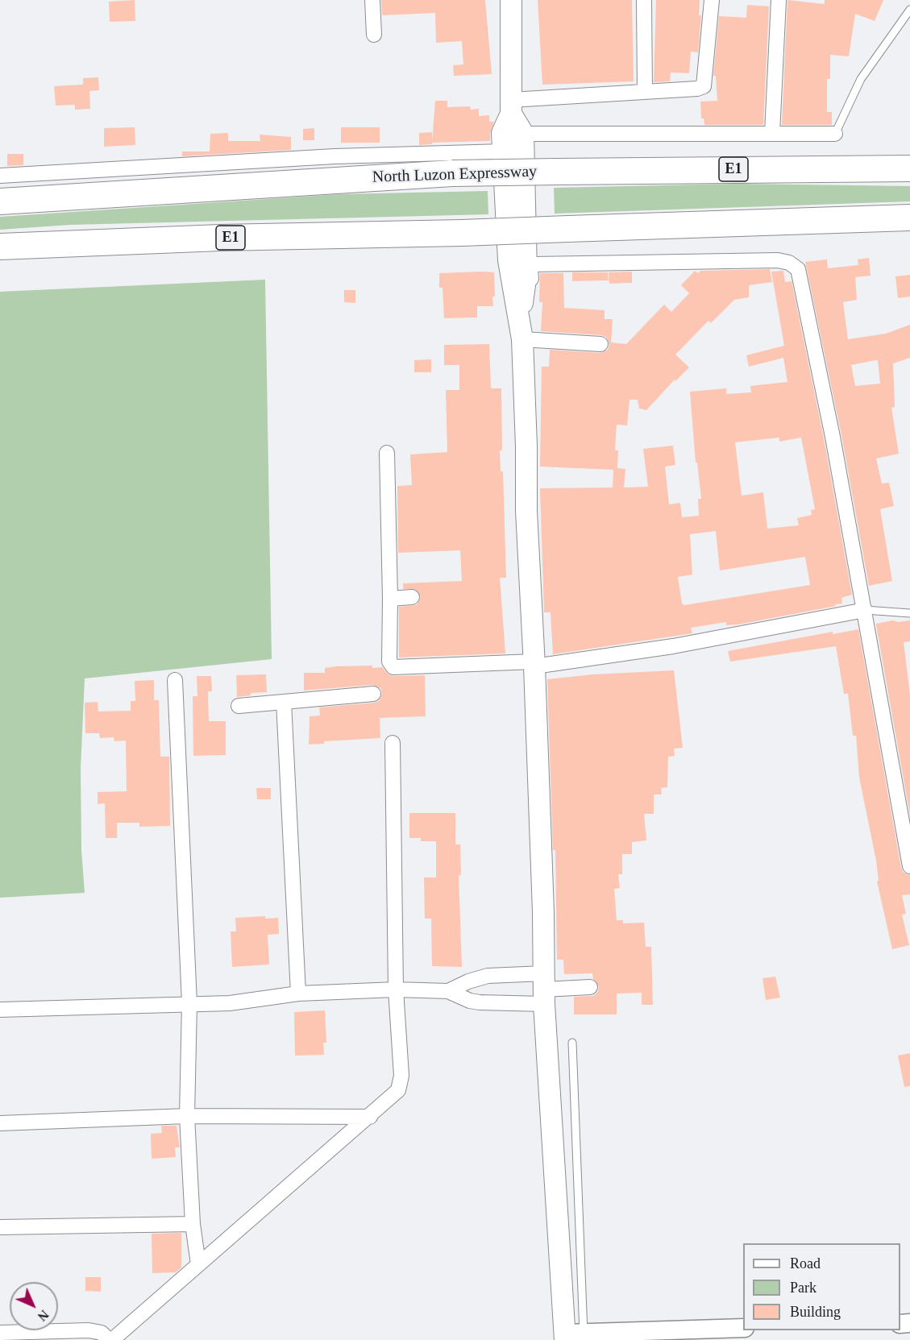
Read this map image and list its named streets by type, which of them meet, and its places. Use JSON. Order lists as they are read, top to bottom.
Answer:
{
  "streets": {
    "highway": ["E1", "North Luzon Expressway"]
  },
  "legend": ["Road", "Park", "Building"],
  "north": "bottom right"
}
